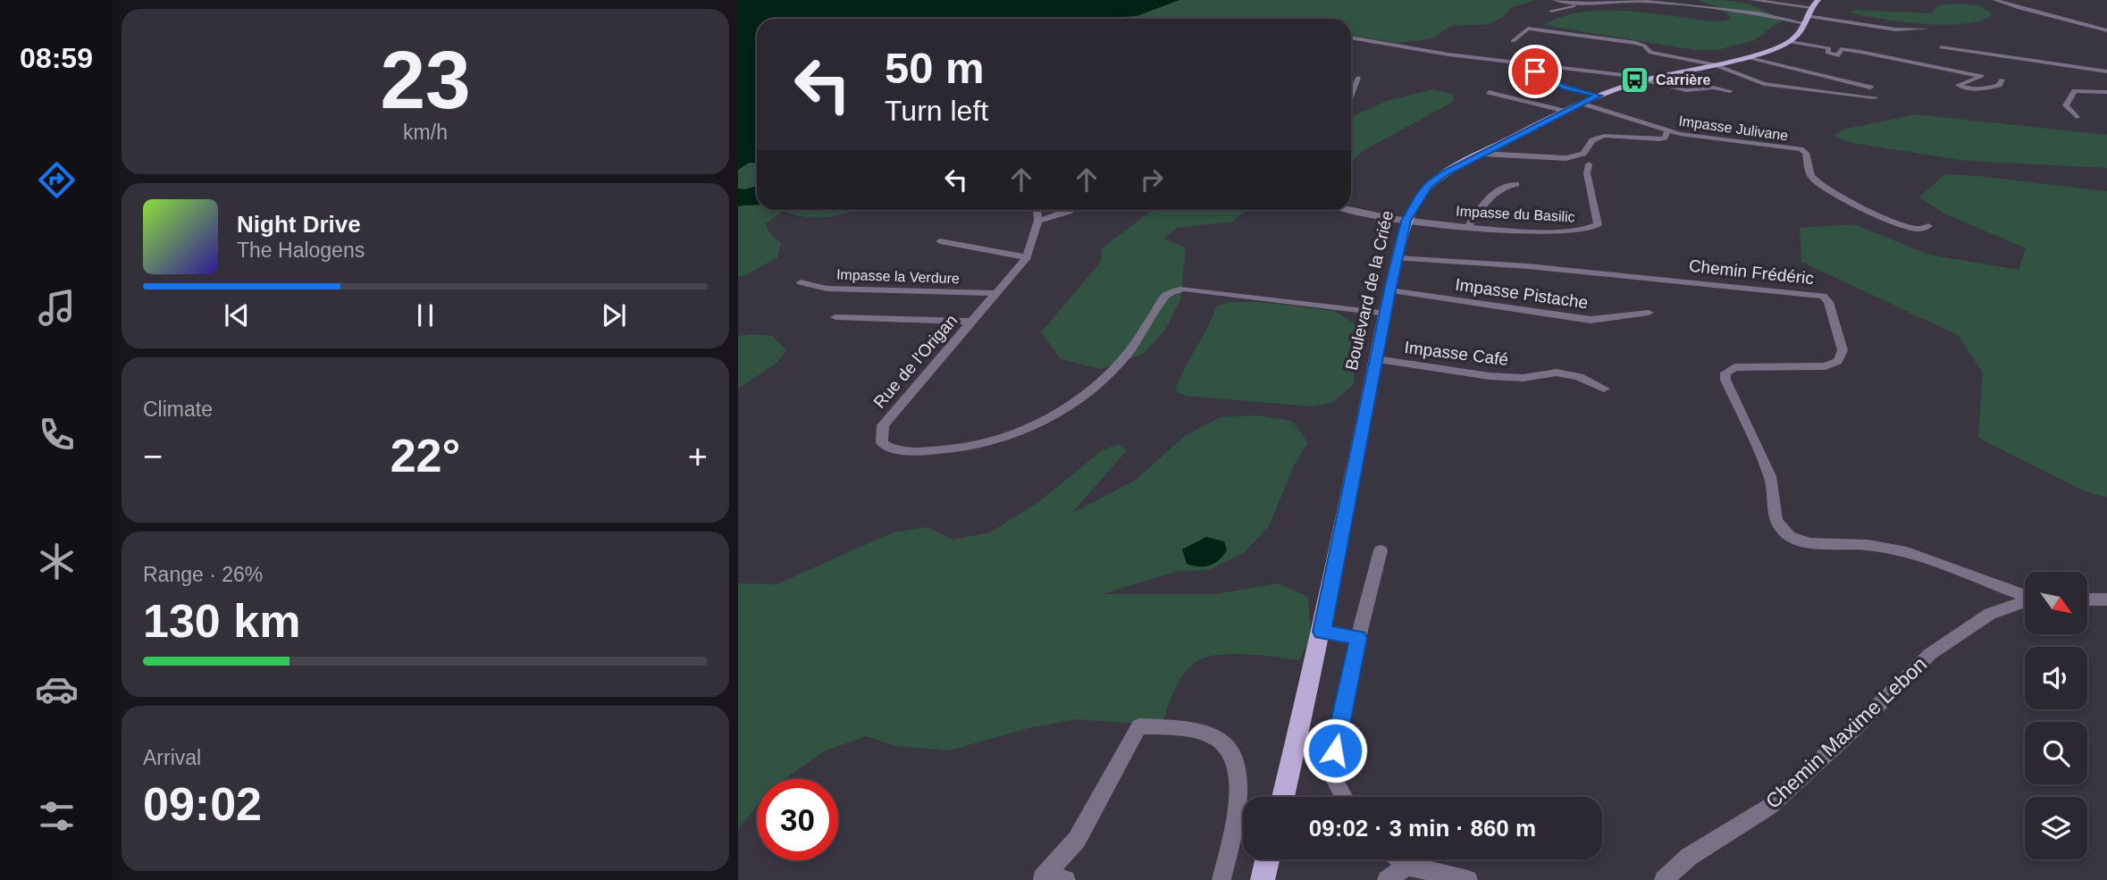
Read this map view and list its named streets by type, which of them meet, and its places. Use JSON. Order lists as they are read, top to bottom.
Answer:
{
  "streets": {
    "main road": ["Boulevard de la Criée"],
    "street": [
      "Impasse Julivane",
      "Impasse du Basilic",
      "Chemin Frédéric",
      "Impasse la Verdure",
      "Impasse Pistache",
      "Impasse Café",
      "Rue de l'Origan",
      "Chemin Maxime Lebon"
    ]
  },
  "crossings": [
    ["Impasse Julivane", "Boulevard de la Criée"],
    ["Impasse du Basilic", "Boulevard de la Criée"],
    ["Chemin Frédéric", "Boulevard de la Criée"],
    ["Impasse la Verdure", "Rue de l'Origan"],
    ["Boulevard de la Criée", "Impasse Pistache"],
    ["Boulevard de la Criée", "Impasse Café"],
    ["Boulevard de la Criée", "Rue de l'Origan"]
  ],
  "places": {
    "bus stop": ["Carrière"]
  },
  "north": "bottom right",
  "page": {
    "tabs": "08:59",
    "tile": [
      ["23", "km/h"],
      "Climate",
      ["Range · 26%", "130 km"],
      ["Arrival", "09:02"]
    ],
    "turn": ["50 m", "Turn left"],
    "song": ["Night Drive", "The Halogens"],
    "heat": ["−", "22°", "+"],
    "limit": "30",
    "trip": "09:02 · 3 min · 860 m"
  }
}
